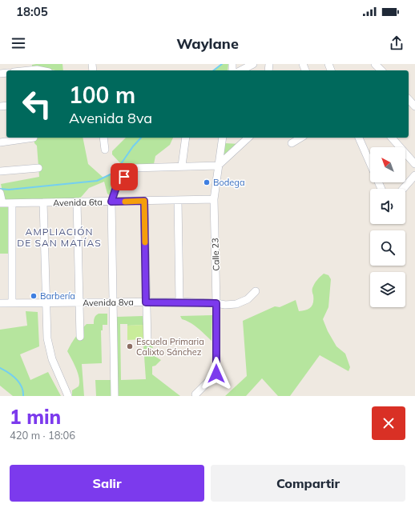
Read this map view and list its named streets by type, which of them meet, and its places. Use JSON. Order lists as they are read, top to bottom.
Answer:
{
  "streets": {
    "street": ["Avenida 6ta", "Calle 23", "Avenida 8va"]
  },
  "crossings": [
    ["Avenida 6ta", "Calle 23"],
    ["Calle 23", "Avenida 8va"]
  ],
  "districts": ["AMPLIACIÓN DE SAN MATÍAS"],
  "places": ["Bodega", "Barbería", "Escuela Primaria Calixto Sánchez"],
  "north": "top left",
  "page": {
    "status": "18:05",
    "header": "Waylane",
    "turn": ["100 m", "Avenida 8va"],
    "heading": ["1 min", "420 m · 18:06"],
    "buttons": ["Salir", "Compartir"]
  }
}
